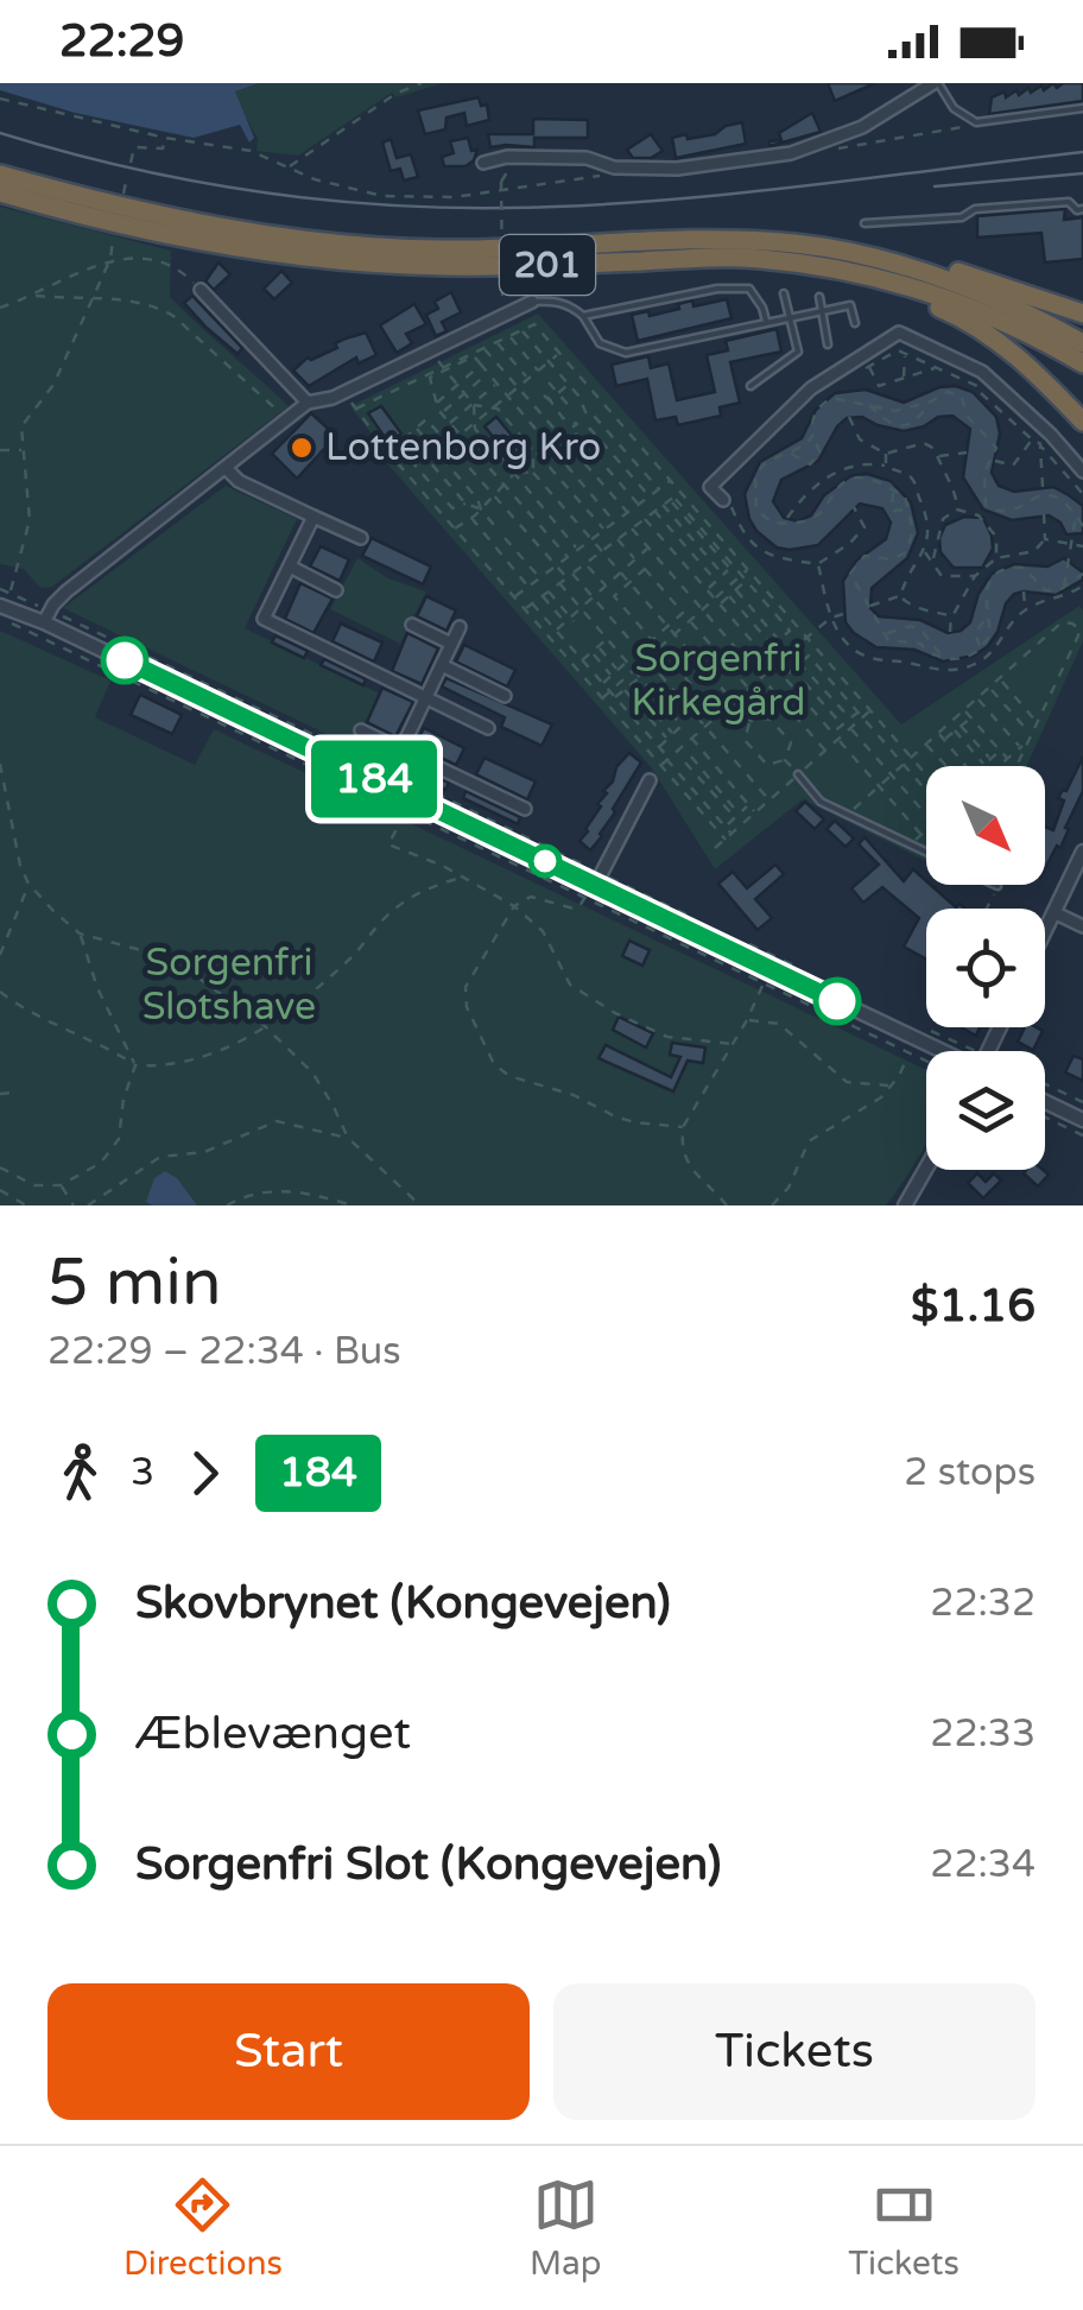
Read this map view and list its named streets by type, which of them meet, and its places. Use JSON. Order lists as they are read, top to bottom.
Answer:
{
  "streets": {
    "highway": ["201"]
  },
  "parks": ["Sorgenfri Kirkegård", "Sorgenfri Slotshave"],
  "places": ["Lottenborg Kro"],
  "lines": ["bus line 184"],
  "north": "bottom right",
  "page": {
    "status": "22:29",
    "on_map": "184",
    "heading": ["5 min", "22:29 – 22:34 · Bus", "$1.16"],
    "legs": ["3", "184", "2 stops"],
    "list": [
      {
        "name": "Skovbrynet (Kongevejen)",
        "value": "22:32"
      },
      {
        "name": "Æblevænget",
        "value": "22:33"
      },
      {
        "name": "Sorgenfri Slot (Kongevejen)",
        "value": "22:34"
      }
    ],
    "buttons": ["Start", "Tickets"],
    "tabs": ["Directions", "Map", "Tickets"]
  }
}
